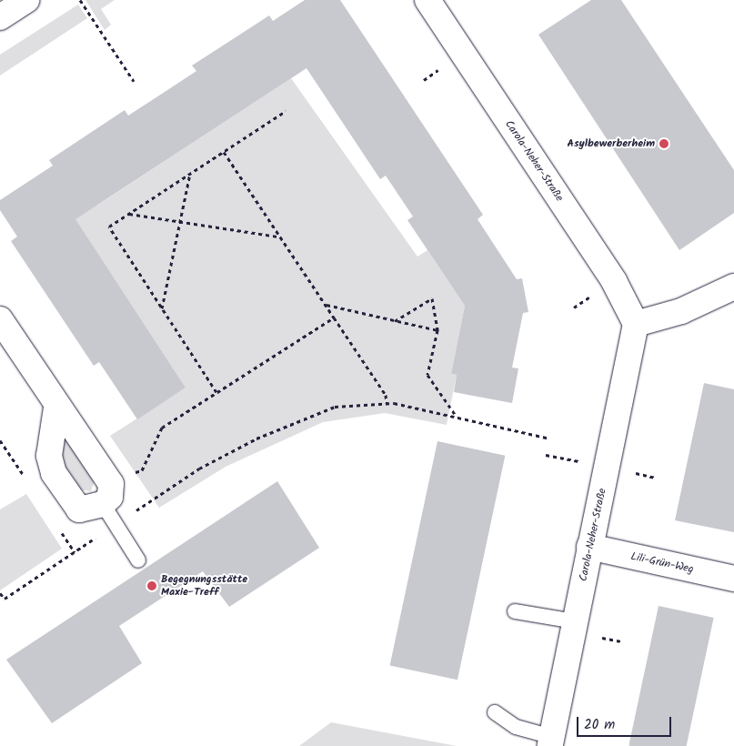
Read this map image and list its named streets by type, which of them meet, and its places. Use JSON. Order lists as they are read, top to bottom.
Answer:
{
  "streets": {
    "street": ["Carola-Neher-Straße", "Lili-Grün-Weg"]
  },
  "crossings": [
    ["Carola-Neher-Straße", "Lili-Grün-Weg"]
  ],
  "places": ["Asylbewerberheim", "Begegnungsstätte Maxie-Treff"],
  "scale_bar": "20 m"
}
